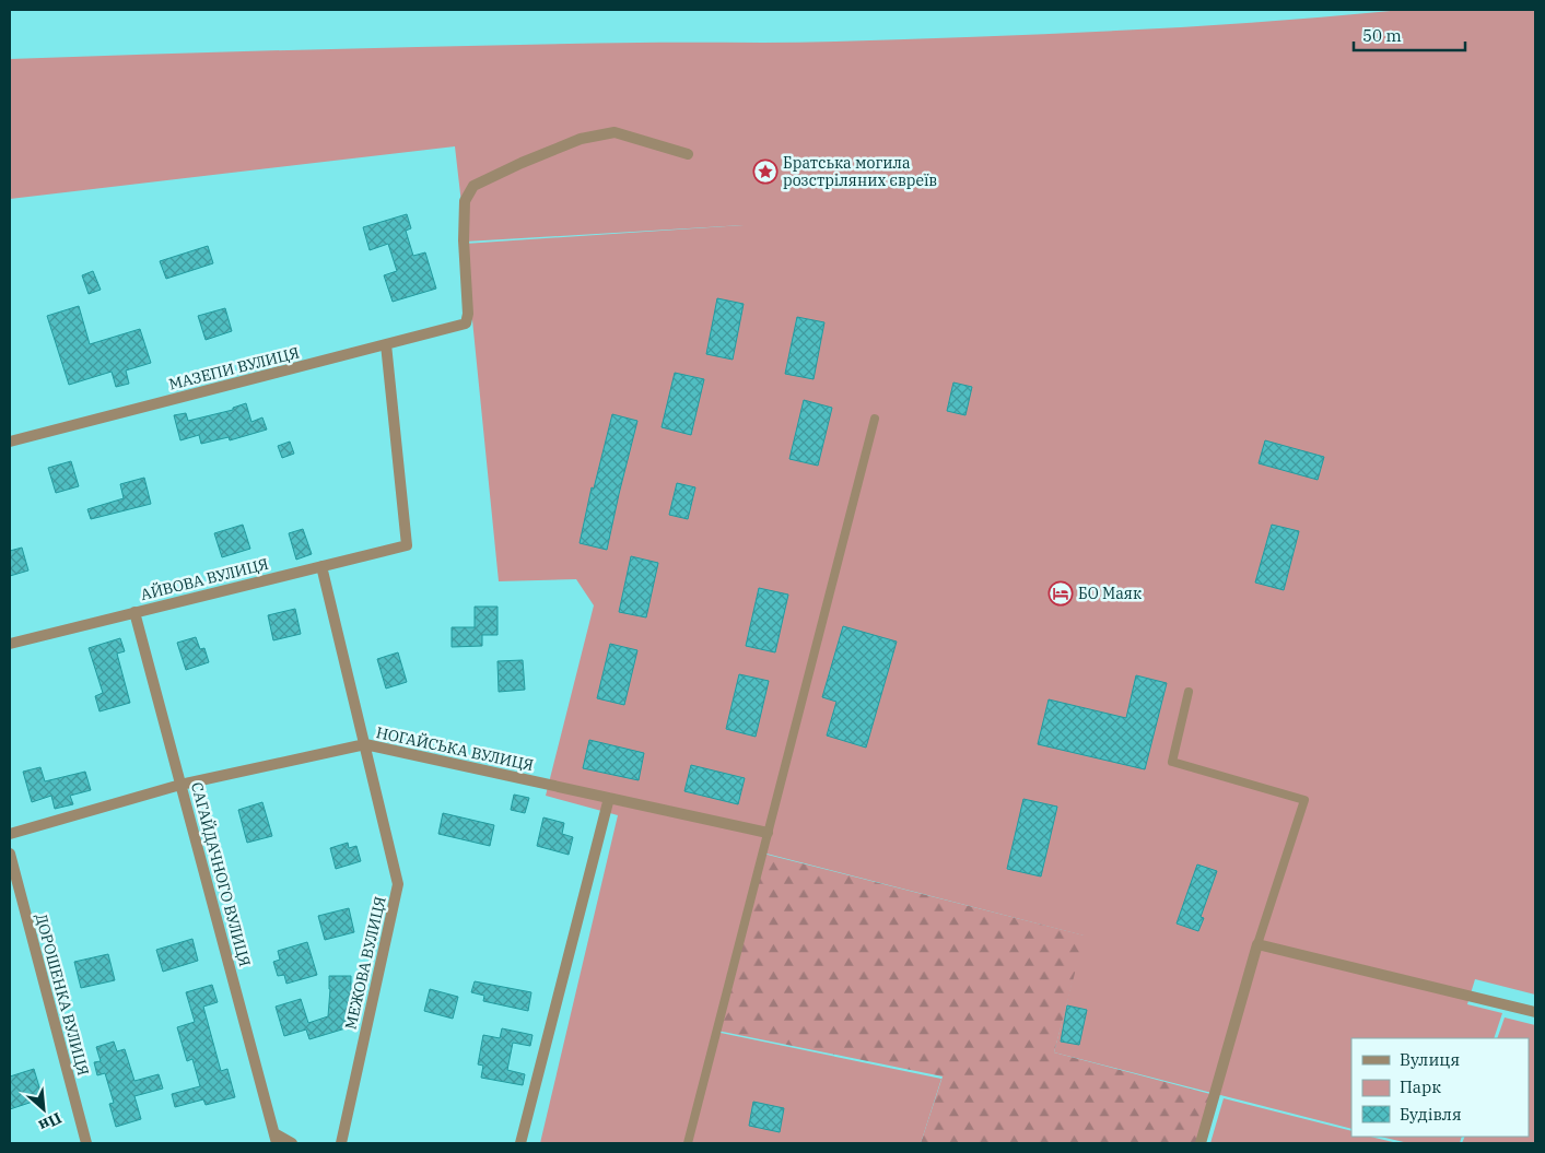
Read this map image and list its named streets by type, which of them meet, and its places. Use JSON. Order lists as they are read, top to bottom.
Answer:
{
  "streets": {
    "street": [
      "МАЗЕПИ ВУЛИЦЯ",
      "АЙВОВА ВУЛИЦЯ",
      "НОГАЙСЬКА ВУЛИЦЯ",
      "САГАЙДАЧНОГО ВУЛИЦЯ",
      "МЕЖОВА ВУЛИЦЯ",
      "ДОРОШЕНКА ВУЛИЦЯ"
    ]
  },
  "crossings": [
    ["МАЗЕПИ ВУЛИЦЯ", "АЙВОВА ВУЛИЦЯ"],
    ["АЙВОВА ВУЛИЦЯ", "САГАЙДАЧНОГО ВУЛИЦЯ"],
    ["АЙВОВА ВУЛИЦЯ", "МЕЖОВА ВУЛИЦЯ"],
    ["НОГАЙСЬКА ВУЛИЦЯ", "САГАЙДАЧНОГО ВУЛИЦЯ"],
    ["НОГАЙСЬКА ВУЛИЦЯ", "МЕЖОВА ВУЛИЦЯ"]
  ],
  "places": {
    "place": ["Братська могила розстріляних євреїв"],
    "hotel": ["БО Маяк"]
  },
  "legend": ["Вулиця", "Парк", "Будівля"],
  "scale_bar": "50 m",
  "north": "bottom right"
}
